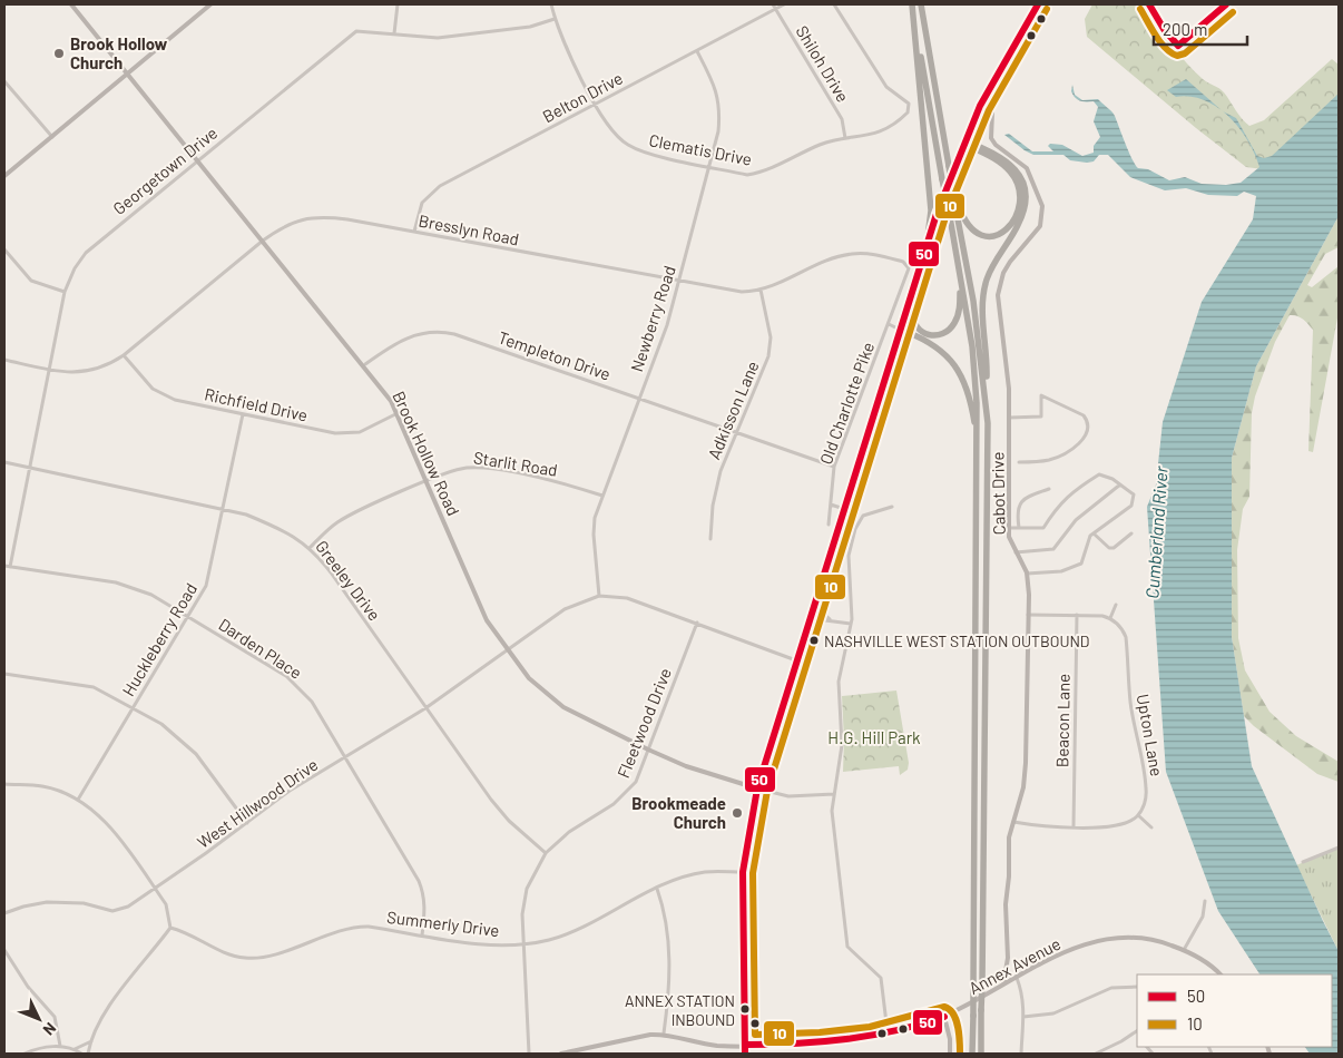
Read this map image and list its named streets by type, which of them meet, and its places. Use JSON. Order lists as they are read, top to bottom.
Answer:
{
  "streets": {
    "street": [
      "Shiloh Drive",
      "Belton Drive",
      "Clematis Drive",
      "Georgetown Drive",
      "Bresslyn Road",
      "Newberry Road",
      "Templeton Drive",
      "Old Charlotte Pike",
      "Richfield Drive",
      "Adkisson Lane",
      "Brook Hollow Road",
      "Starlit Road",
      "Cabot Drive",
      "Greeley Drive",
      "Huckleberry Road",
      "Darden Place",
      "Beacon Lane",
      "Fleetwood Drive",
      "Upton Lane",
      "West Hillwood Drive",
      "Summerly Drive",
      "Annex Avenue"
    ]
  },
  "crossings": [
    ["Shiloh Drive", "Belton Drive"],
    ["Shiloh Drive", "Clematis Drive"],
    ["Belton Drive", "Clematis Drive"],
    ["Belton Drive", "Bresslyn Road"],
    ["Belton Drive", "Newberry Road"],
    ["Clematis Drive", "Georgetown Drive"],
    ["Clematis Drive", "Newberry Road"],
    ["Georgetown Drive", "Bresslyn Road"],
    ["Georgetown Drive", "Brook Hollow Road"],
    ["Georgetown Drive", "Greeley Drive"],
    ["Georgetown Drive", "Darden Place"],
    ["Bresslyn Road", "Newberry Road"],
    ["Bresslyn Road", "Old Charlotte Pike"],
    ["Bresslyn Road", "Richfield Drive"],
    ["Bresslyn Road", "Adkisson Lane"],
    ["Bresslyn Road", "Brook Hollow Road"],
    ["Newberry Road", "Templeton Drive"],
    ["Newberry Road", "Starlit Road"],
    ["Newberry Road", "West Hillwood Drive"],
    ["Templeton Drive", "Old Charlotte Pike"],
    ["Templeton Drive", "Adkisson Lane"],
    ["Templeton Drive", "Brook Hollow Road"],
    ["Richfield Drive", "Brook Hollow Road"],
    ["Richfield Drive", "Huckleberry Road"],
    ["Brook Hollow Road", "Starlit Road"],
    ["Brook Hollow Road", "Fleetwood Drive"],
    ["Brook Hollow Road", "West Hillwood Drive"],
    ["Starlit Road", "Greeley Drive"],
    ["Cabot Drive", "Annex Avenue"],
    ["Greeley Drive", "Huckleberry Road"],
    ["Greeley Drive", "Fleetwood Drive"],
    ["Greeley Drive", "West Hillwood Drive"],
    ["Huckleberry Road", "Darden Place"],
    ["Darden Place", "West Hillwood Drive"],
    ["Darden Place", "Summerly Drive"],
    ["Fleetwood Drive", "Summerly Drive"]
  ],
  "water": ["Cumberland River"],
  "parks": ["H.G. Hill Park"],
  "places": [
    "Brook Hollow Church",
    "NASHVILLE WEST STATION OUTBOUND",
    "Brookmeade Church",
    "ANNEX STATION INBOUND"
  ],
  "lines": ["transit line 50", "transit line 10"],
  "legend": ["50", "10"],
  "scale_bar": "200 m",
  "north": "bottom right"
}
